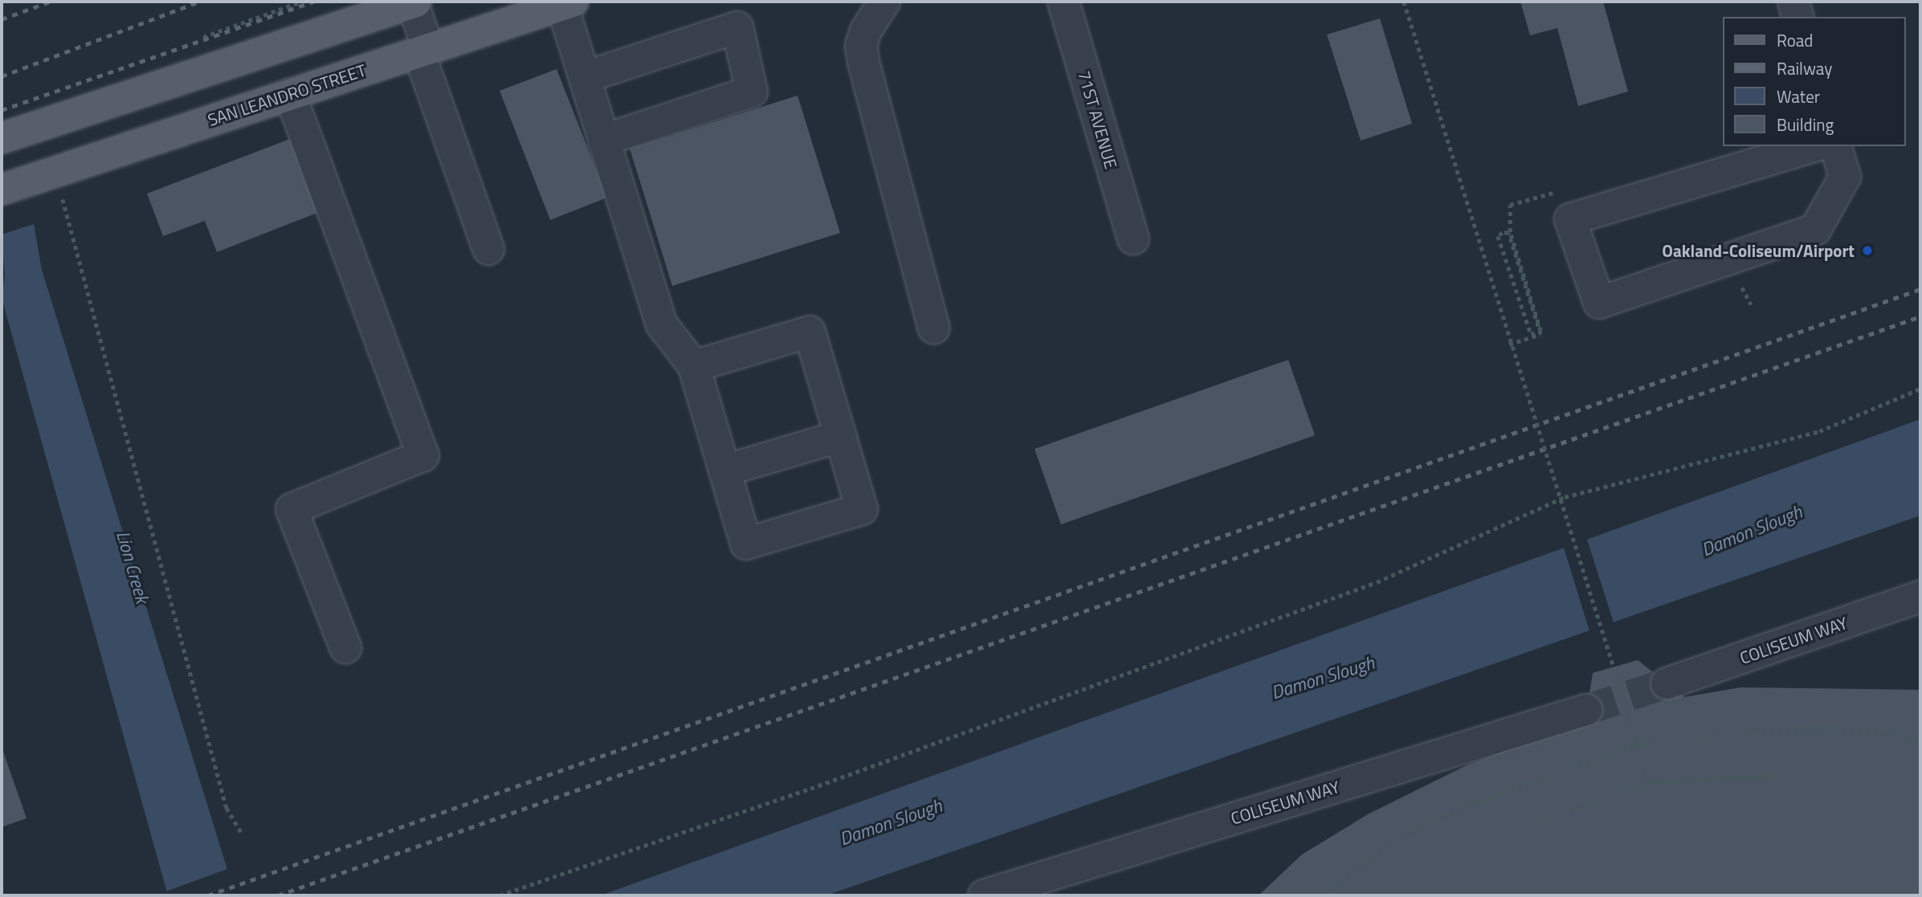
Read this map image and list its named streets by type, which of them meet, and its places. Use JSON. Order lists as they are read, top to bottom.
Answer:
{
  "streets": {
    "main road": ["SAN LEANDRO STREET"],
    "street": ["71ST AVENUE", "COLISEUM WAY"]
  },
  "water": ["Damon Slough", "Lion Creek"],
  "places": ["Oakland-Coliseum/Airport"],
  "legend": [
    "Road",
    "Railway",
    "Water",
    "Building"
  ]
}
